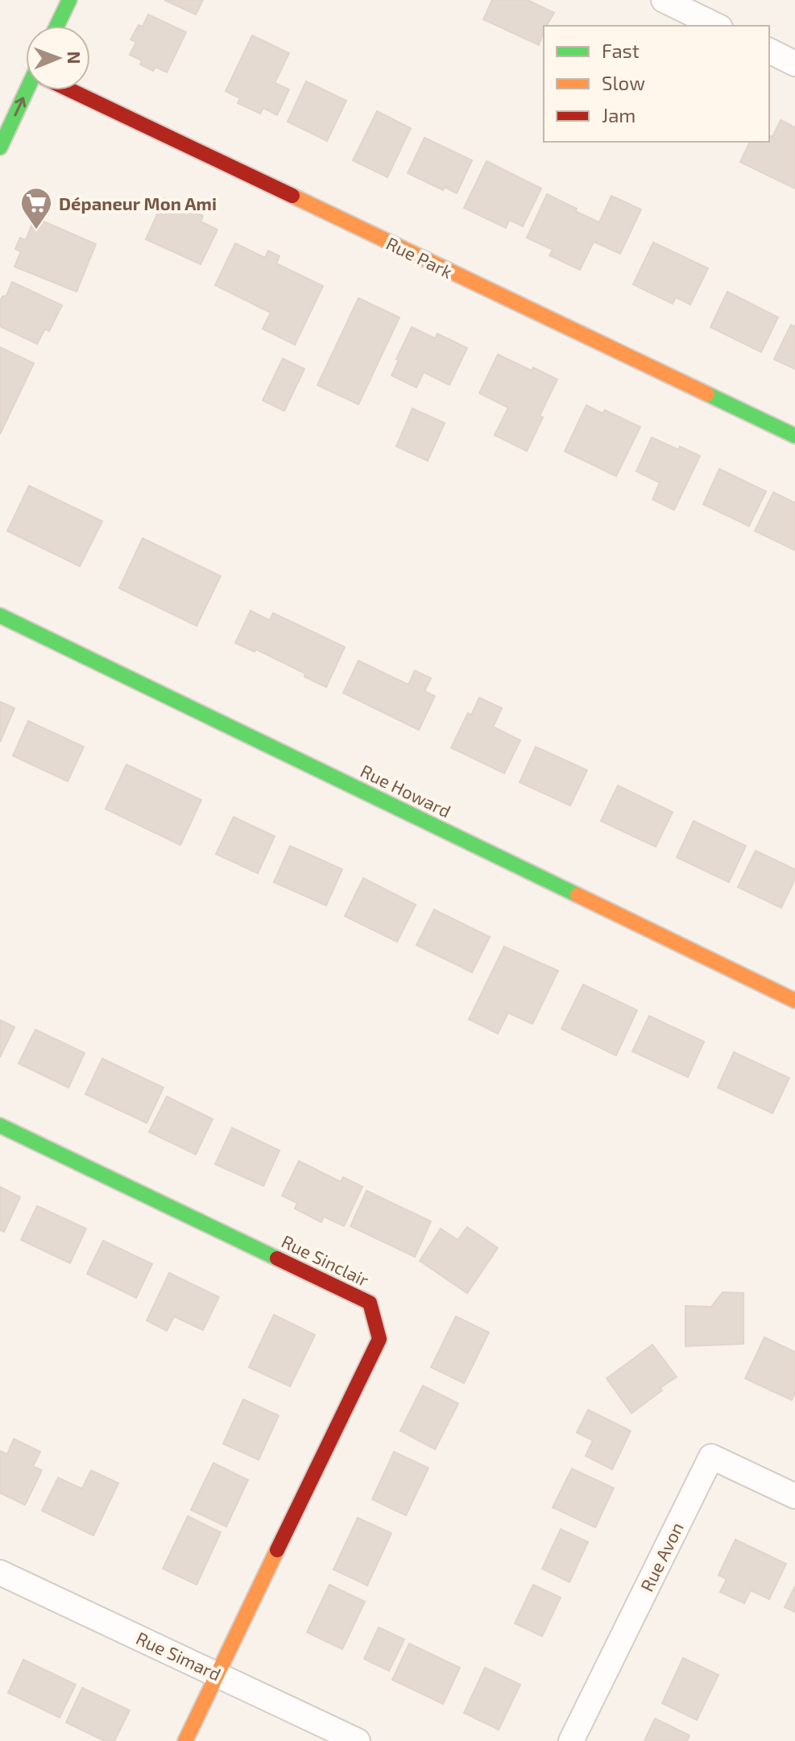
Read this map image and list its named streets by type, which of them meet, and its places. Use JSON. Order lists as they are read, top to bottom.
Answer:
{
  "streets": {
    "street": [
      "Rue Park",
      "Rue Howard",
      "Rue Sinclair",
      "Rue Avon",
      "Rue Simard"
    ]
  },
  "crossings": [
    ["Rue Sinclair", "Rue Simard"]
  ],
  "places": {
    "supermarket": ["Dépaneur Mon Ami"]
  },
  "legend": ["Fast", "Slow", "Jam"],
  "north": "right"
}
